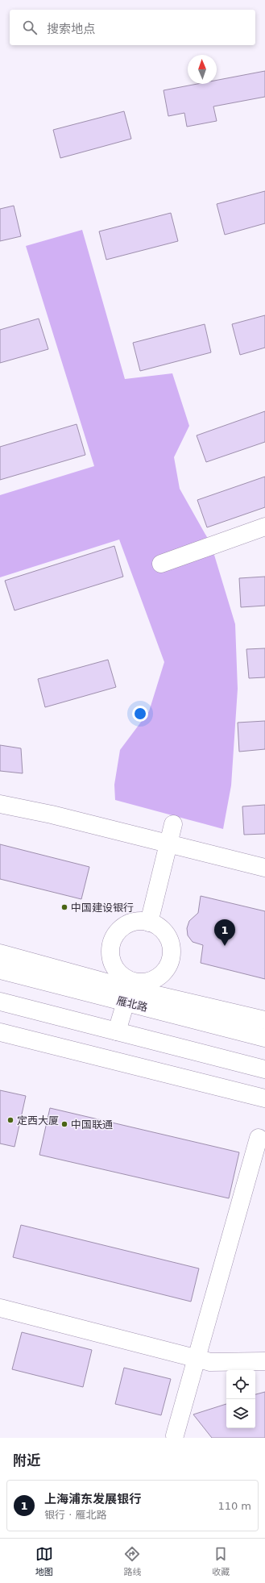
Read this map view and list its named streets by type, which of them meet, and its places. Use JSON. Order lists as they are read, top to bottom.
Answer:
{
  "streets": {
    "street": ["雁北路"]
  },
  "places": ["中国建设银行", "定西大厦", "中国联通"],
  "north": "top",
  "page": {
    "search": "搜索地点",
    "pins": "1",
    "heading": "附近",
    "list": [
      {
        "mark": "1",
        "name": "上海浦东发展银行",
        "note": "银行 · 雁北路",
        "value": "110 m"
      }
    ],
    "nav": ["地图", "路线", "收藏"]
  }
}
